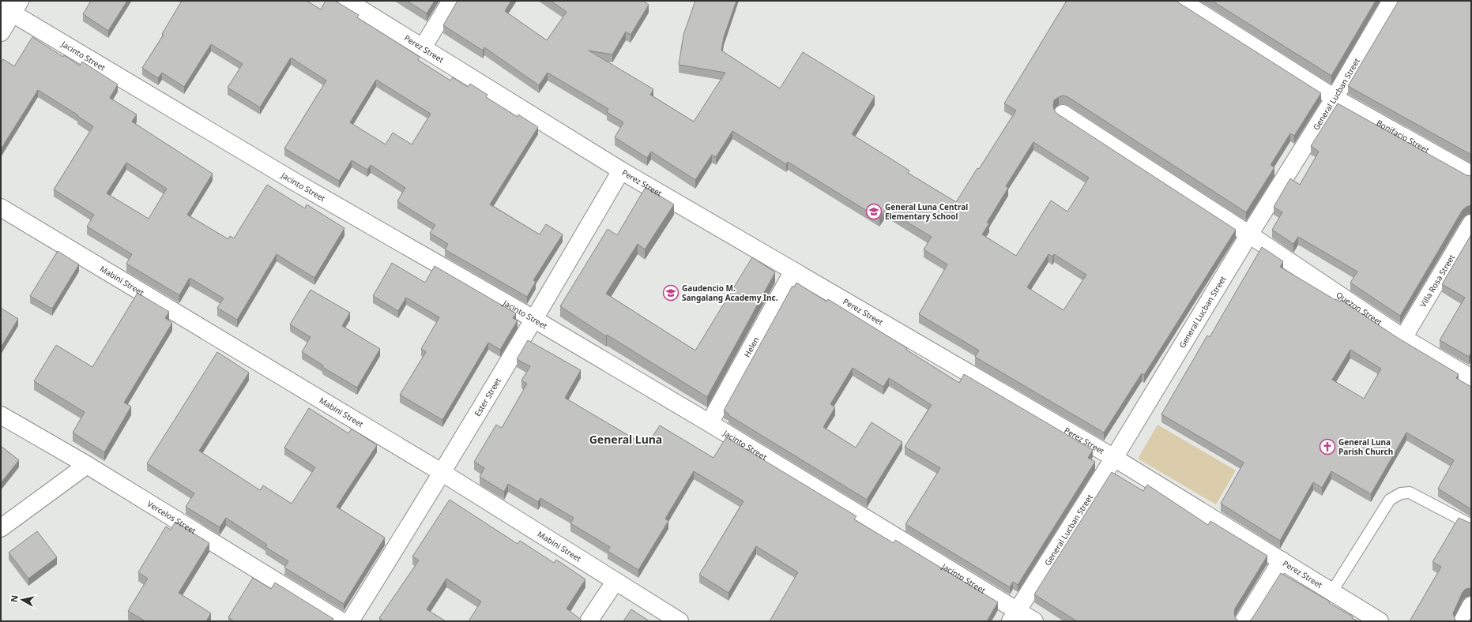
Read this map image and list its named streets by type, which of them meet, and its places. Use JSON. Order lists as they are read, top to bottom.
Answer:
{
  "streets": {
    "street": [
      "Perez Street",
      "Jacinto Street",
      "General Lucban Street",
      "Bonifacio Street",
      "Mabini Street",
      "Villa Rosa Street",
      "Quezon Street",
      "Helen",
      "Ester Street",
      "Vercelos Street"
    ]
  },
  "crossings": [
    ["Perez Street", "General Lucban Street"],
    ["Perez Street", "Helen"],
    ["Perez Street", "Ester Street"],
    ["Jacinto Street", "General Lucban Street"],
    ["Jacinto Street", "Helen"],
    ["Jacinto Street", "Ester Street"],
    ["General Lucban Street", "Bonifacio Street"],
    ["General Lucban Street", "Quezon Street"],
    ["Mabini Street", "Ester Street"],
    ["Villa Rosa Street", "Quezon Street"]
  ],
  "districts": ["General Luna"],
  "places": {
    "school or university": ["General Luna Central Elementary School", "Gaudencio M. Sangalang Academy Inc."],
    "church": ["General Luna Parish Church"]
  },
  "north": "left"
}
